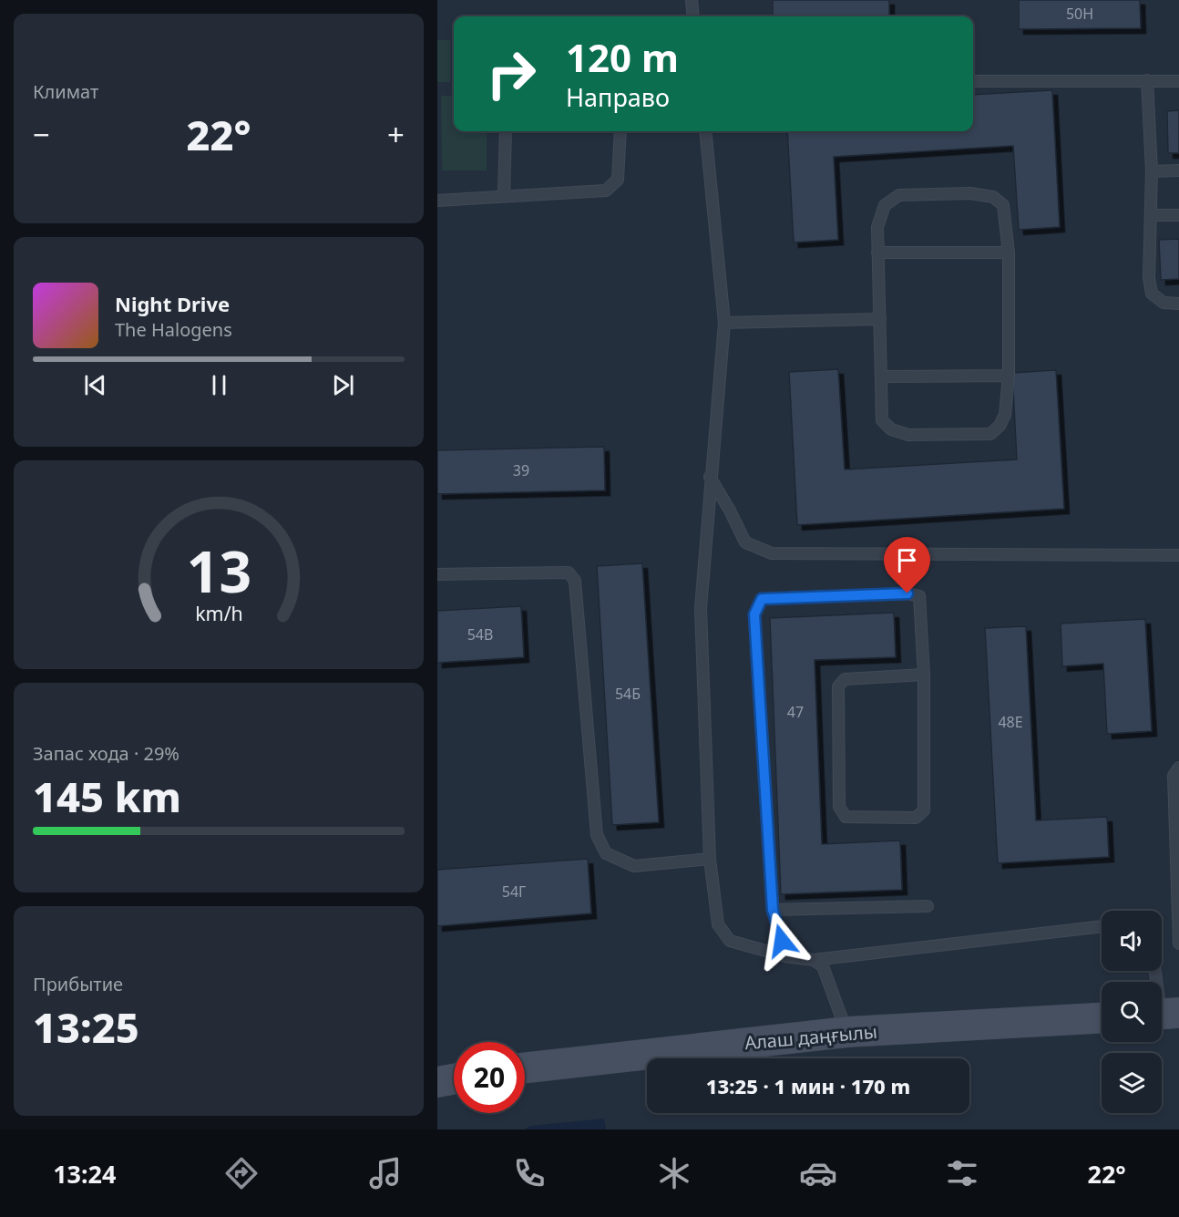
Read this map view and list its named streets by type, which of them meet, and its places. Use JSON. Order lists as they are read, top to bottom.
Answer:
{
  "streets": {
    "main road": ["Алаш даңғылы"]
  },
  "house_numbers": [
    "50Н",
    "39",
    "54В",
    "54Б",
    "47",
    "48Е",
    "54Г"
  ],
  "page": {
    "tile": [
      "Климат",
      ["Запас хода · 29%", "145 km"],
      ["Прибытие", "13:25"]
    ],
    "turn": ["120 m", "Направо"],
    "heat": ["−", "22°", "+"],
    "song": ["Night Drive", "The Halogens"],
    "limit": "20",
    "trip": "13:25 · 1 мин · 170 m",
    "tabs": ["13:24", "22°"],
    "gauge": ["13", "km/h"]
  }
}
